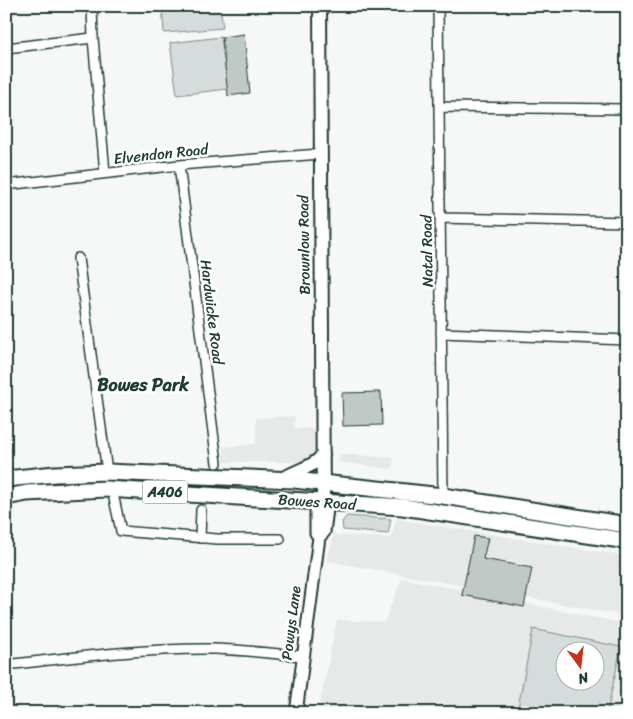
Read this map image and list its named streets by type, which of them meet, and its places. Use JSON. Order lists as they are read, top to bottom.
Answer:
{
  "streets": {
    "highway": ["A406", "Bowes Road"],
    "main road": ["Brownlow Road", "Powys Lane"],
    "street": ["Elvendon Road", "Natal Road", "Hardwicke Road"]
  },
  "crossings": [
    ["Elvendon Road", "Brownlow Road"],
    ["Elvendon Road", "Hardwicke Road"],
    ["Brownlow Road", "A406"],
    ["Brownlow Road", "Bowes Road"],
    ["Brownlow Road", "Powys Lane"],
    ["Natal Road", "Bowes Road"],
    ["Hardwicke Road", "A406"],
    ["A406", "Bowes Road"],
    ["A406", "Powys Lane"],
    ["Bowes Road", "Powys Lane"]
  ],
  "districts": ["Bowes Park"],
  "north": "bottom"
}
